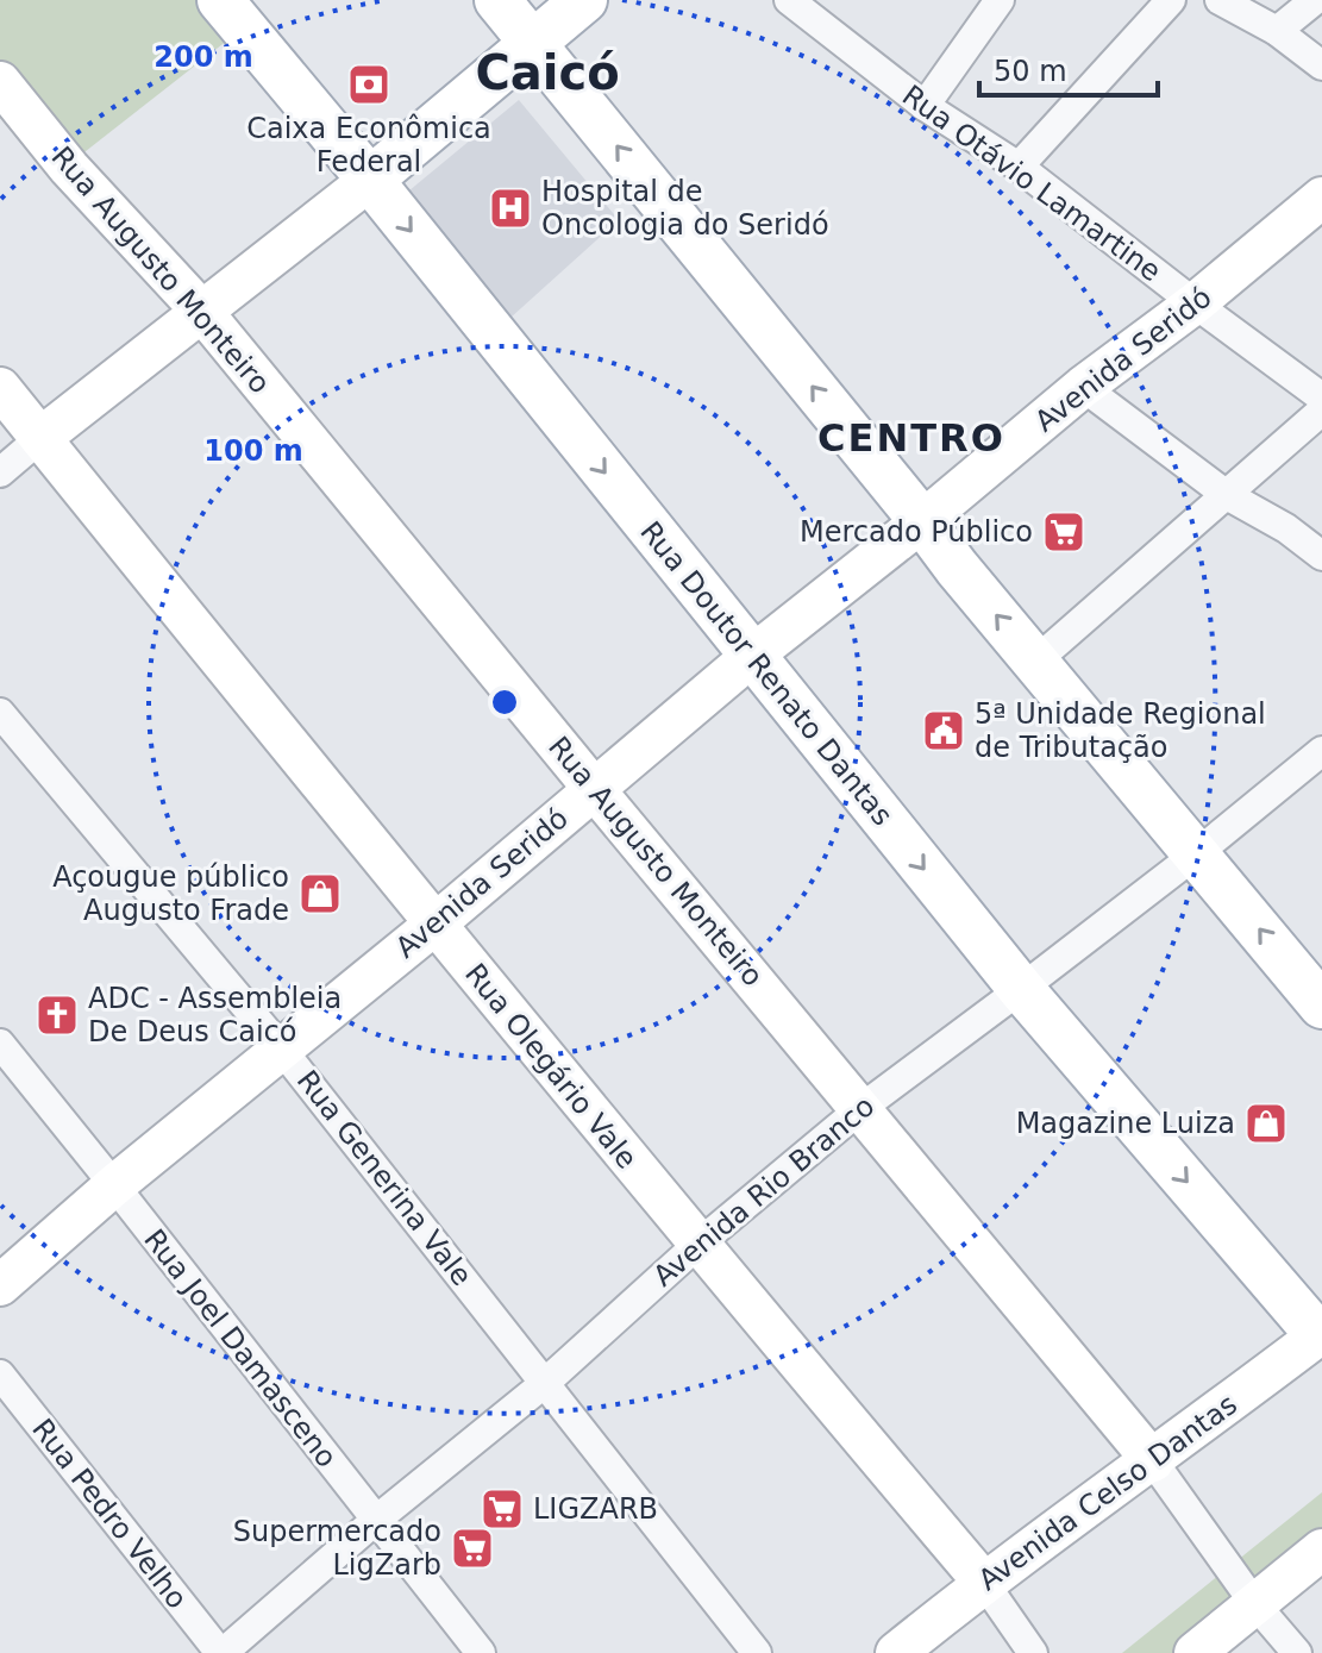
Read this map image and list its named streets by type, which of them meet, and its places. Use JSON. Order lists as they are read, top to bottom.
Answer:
{
  "streets": {
    "main road": [
      "Rua Augusto Monteiro",
      "Avenida Seridó",
      "Rua Doutor Renato Dantas",
      "Rua Olegário Vale",
      "Avenida Celso Dantas"
    ],
    "street": [
      "Rua Otávio Lamartine",
      "Rua Generina Vale",
      "Avenida Rio Branco",
      "Rua Joel Damasceno",
      "Rua Pedro Velho"
    ]
  },
  "crossings": [
    ["Rua Otávio Lamartine", "Avenida Seridó"],
    ["Rua Augusto Monteiro", "Avenida Seridó"],
    ["Rua Augusto Monteiro", "Avenida Rio Branco"],
    ["Rua Augusto Monteiro", "Avenida Celso Dantas"],
    ["Avenida Seridó", "Rua Doutor Renato Dantas"],
    ["Avenida Seridó", "Rua Olegário Vale"],
    ["Avenida Seridó", "Rua Generina Vale"],
    ["Avenida Seridó", "Rua Joel Damasceno"],
    ["Rua Doutor Renato Dantas", "Avenida Rio Branco"],
    ["Rua Doutor Renato Dantas", "Avenida Celso Dantas"],
    ["Rua Olegário Vale", "Avenida Rio Branco"],
    ["Rua Olegário Vale", "Avenida Celso Dantas"],
    ["Rua Generina Vale", "Avenida Rio Branco"],
    ["Avenida Rio Branco", "Rua Joel Damasceno"],
    ["Avenida Rio Branco", "Rua Pedro Velho"]
  ],
  "districts": ["Caicó", "CENTRO"],
  "places": {
    "bank": ["Caixa Econômica Federal"],
    "hospital": ["Hospital de Oncologia do Seridó"],
    "supermarket": ["Mercado Público", "LIGZARB", "Supermercado LigZarb"],
    "public building": ["5ª Unidade Regional de Tributação"],
    "shop": ["Açougue público Augusto Frade", "Magazine Luiza"],
    "church": ["ADC - Assembleia De Deus Caicó"]
  },
  "scale_bar": "50 m",
  "rings": ["200 m", "100 m"]
}
